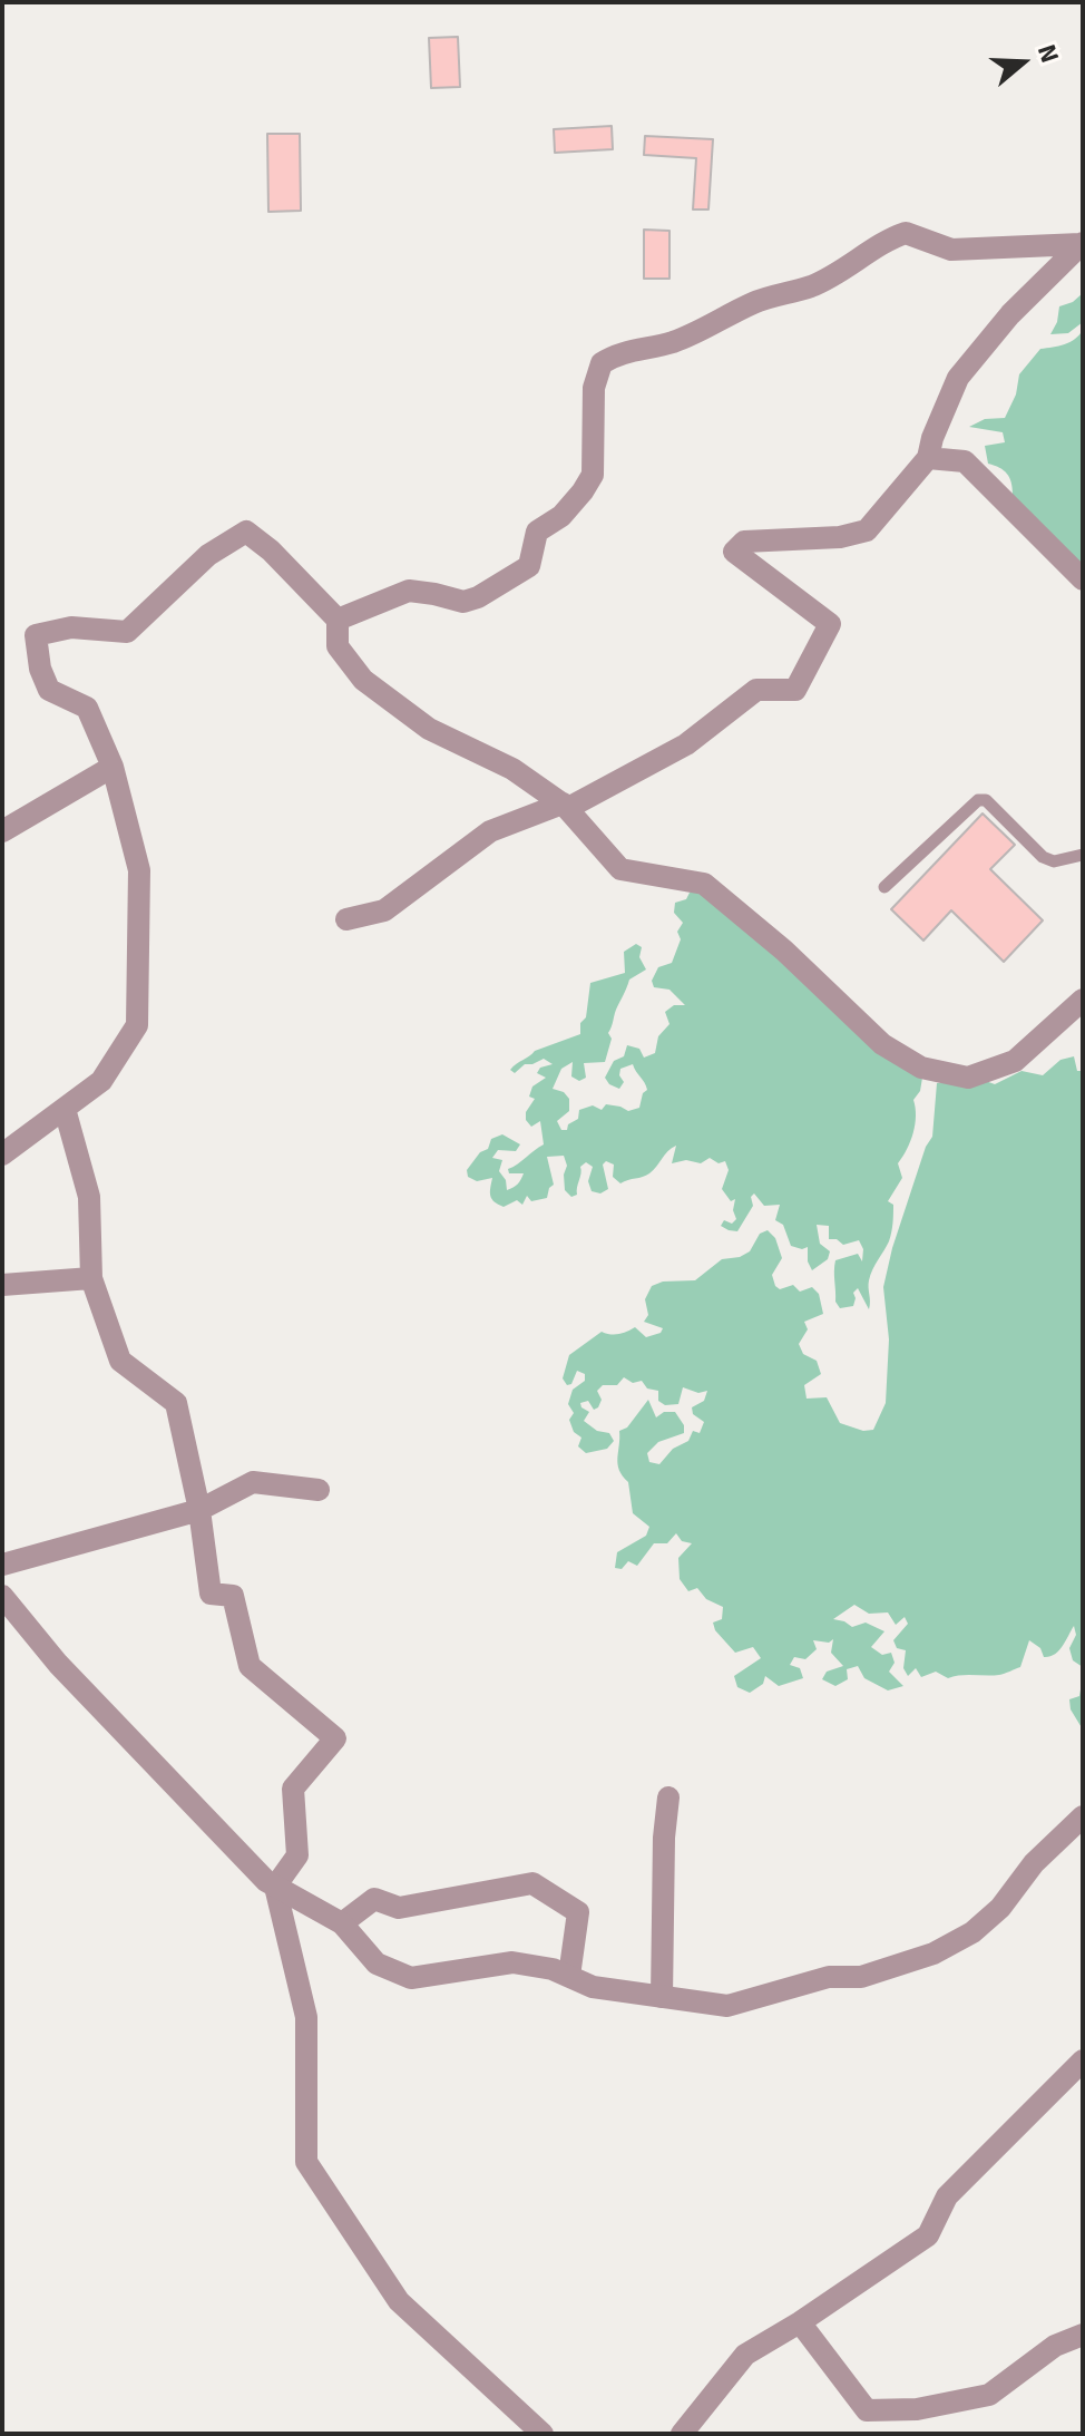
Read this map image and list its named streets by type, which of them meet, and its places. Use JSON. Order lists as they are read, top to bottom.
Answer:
{
  "north": "right"
}
